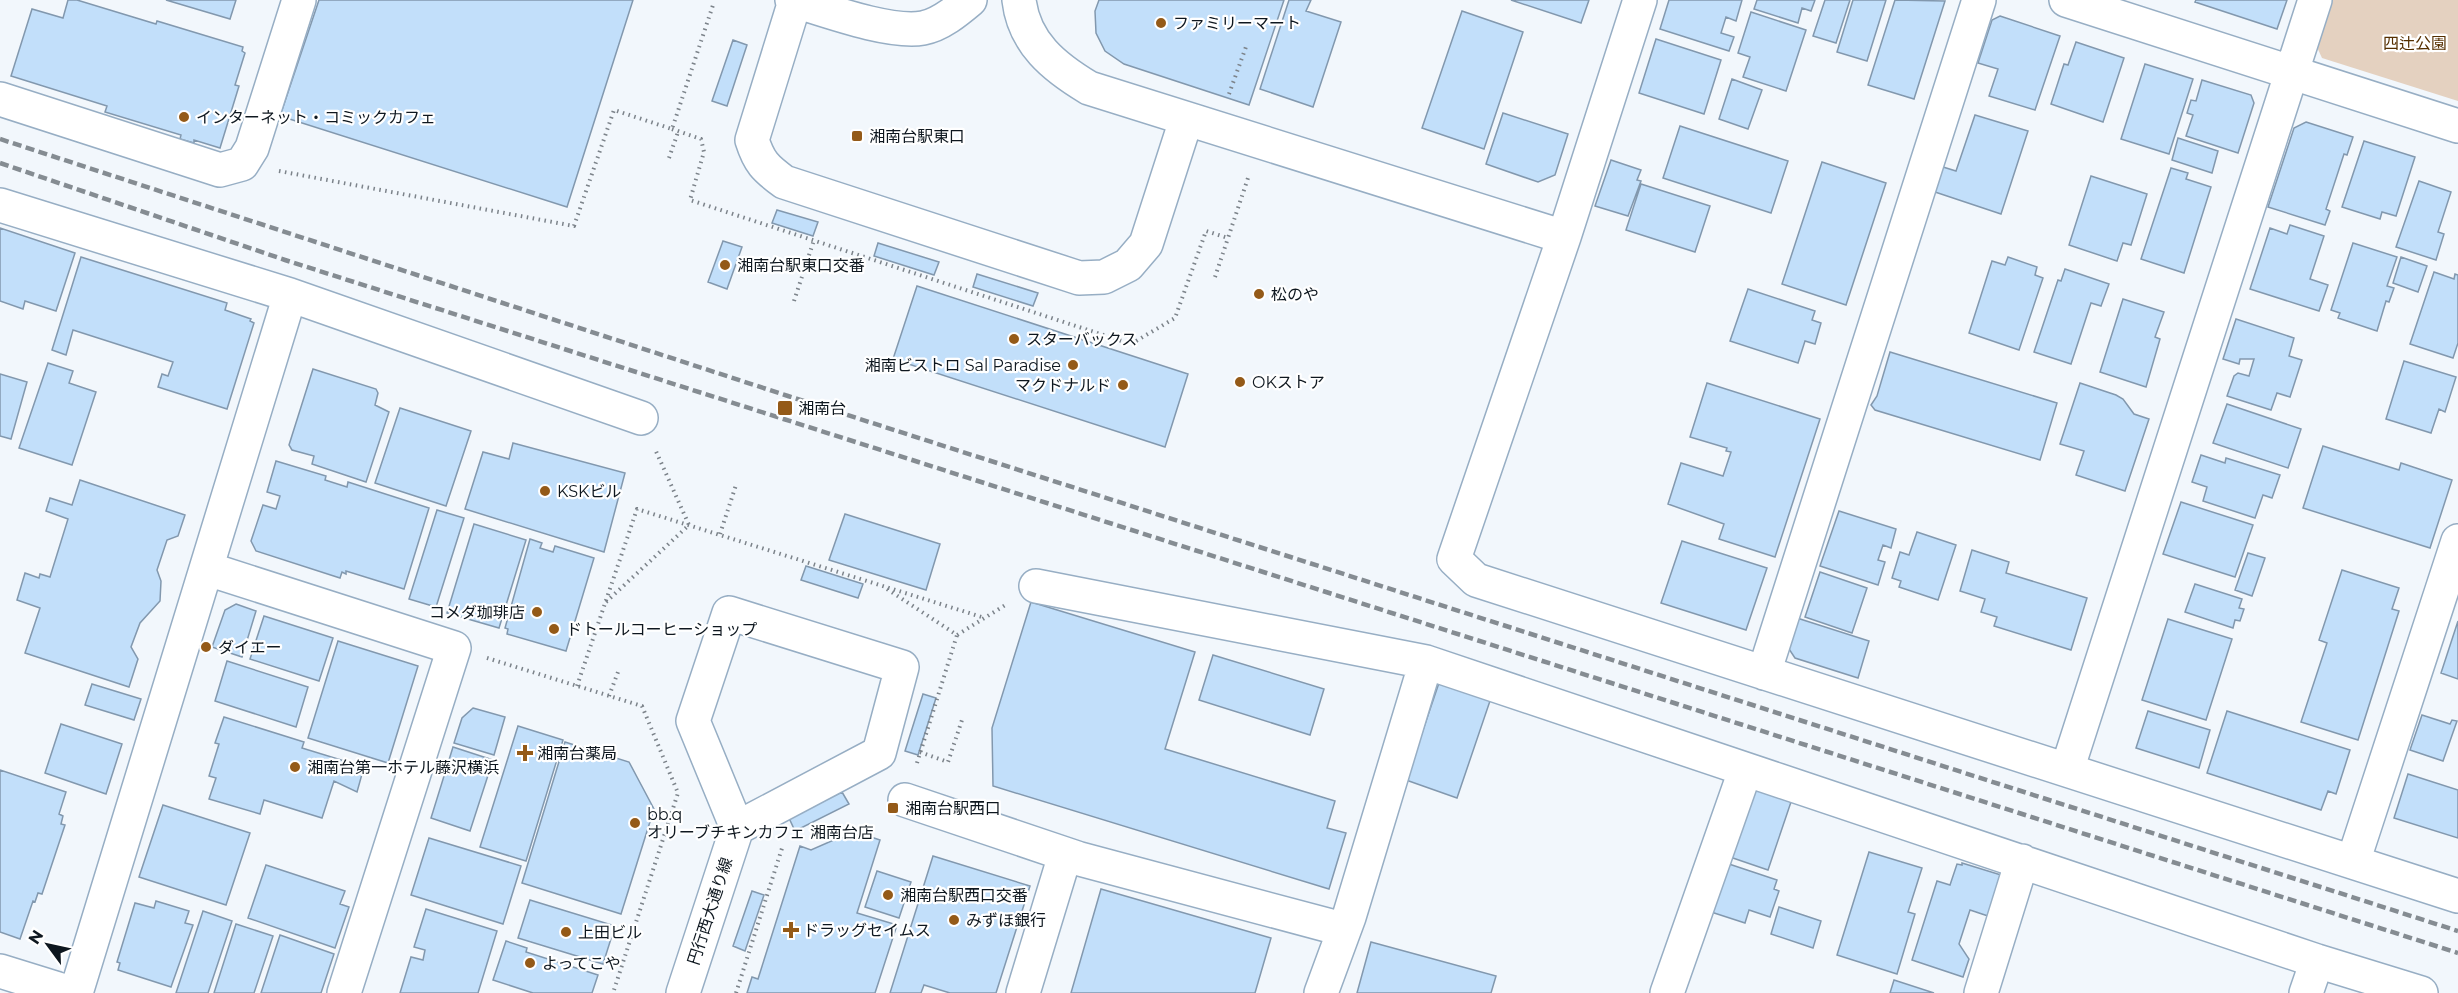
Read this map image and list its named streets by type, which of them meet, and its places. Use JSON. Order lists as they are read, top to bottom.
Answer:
{
  "streets": {
    "street": ["円行西大通り線"]
  },
  "parks": ["四辻公園"],
  "places": {
    "other": [
      "ファミリーマート",
      "インターネット・コミックカフェ",
      "湘南台駅東口交番",
      "松のや",
      "スターバックス",
      "湘南ビストロ Sal Paradise",
      "OKストア",
      "マクドナルド",
      "KSKビル",
      "コメダ珈琲店",
      "ドトールコーヒーショップ",
      "ダイエー",
      "湘南台第一ホテル藤沢横浜",
      "bb.q オリーブチキンカフェ 湘南台店",
      "湘南台駅西口交番",
      "みずほ銀行",
      "上田ビル",
      "よってこや"
    ],
    "transit": ["湘南台駅東口", "湘南台", "湘南台駅西口"],
    "health": ["湘南台薬局", "ドラッグセイムス"]
  },
  "north": "top left"
}
